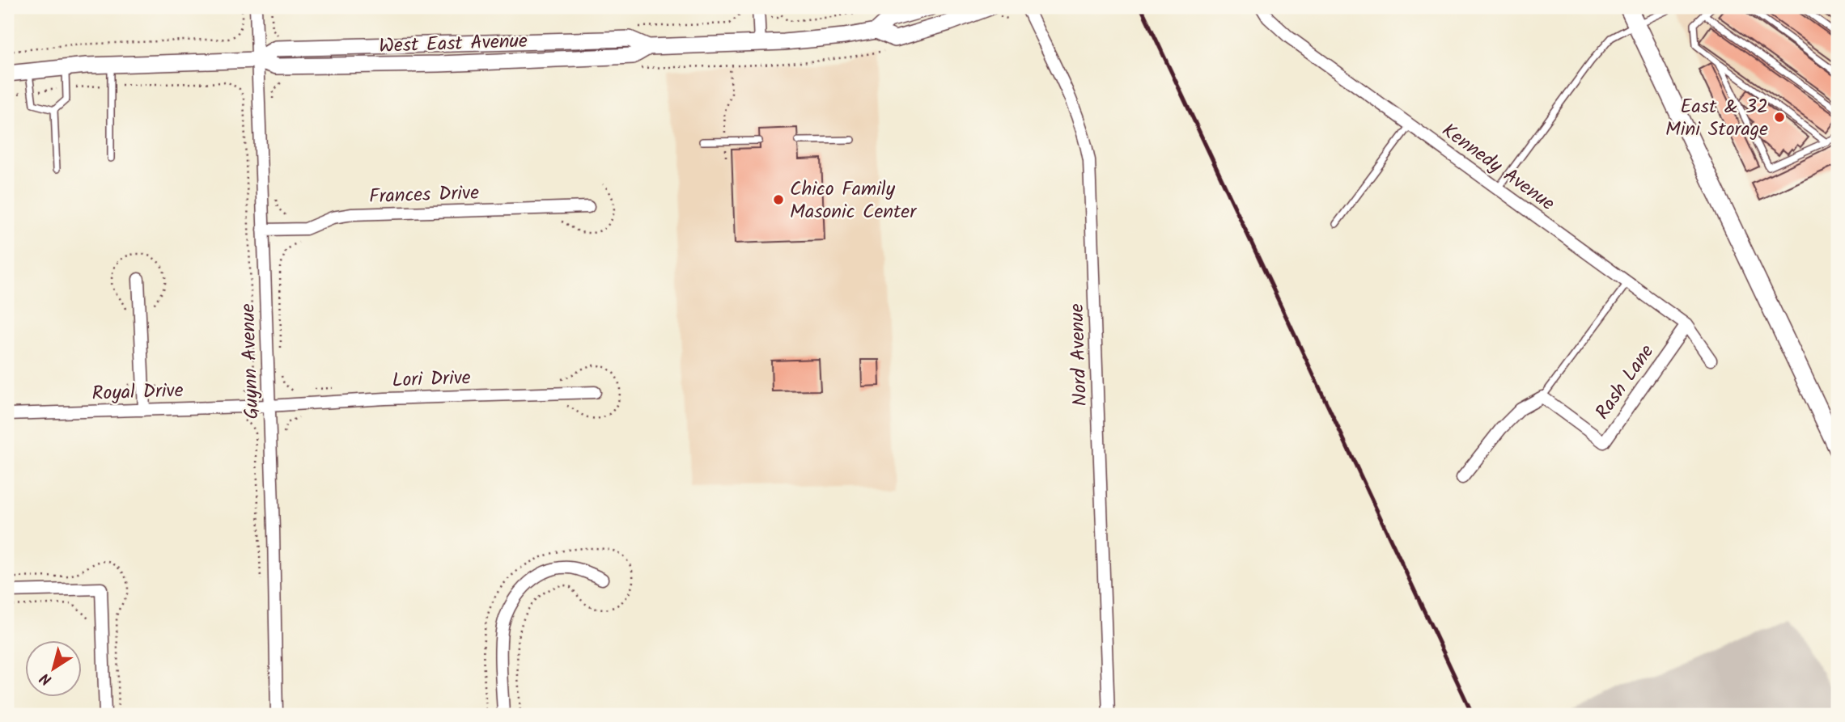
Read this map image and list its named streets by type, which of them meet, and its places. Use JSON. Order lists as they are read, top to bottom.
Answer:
{
  "streets": {
    "main road": ["West East Avenue"],
    "street": [
      "Kennedy Avenue",
      "Frances Drive",
      "Nord Avenue",
      "Guynn Avenue",
      "Lori Drive",
      "Rash Lane",
      "Royal Drive"
    ]
  },
  "crossings": [
    ["West East Avenue", "Guynn Avenue"],
    ["Kennedy Avenue", "Rash Lane"],
    ["Frances Drive", "Guynn Avenue"],
    ["Guynn Avenue", "Lori Drive"],
    ["Guynn Avenue", "Royal Drive"],
    ["Lori Drive", "Royal Drive"]
  ],
  "places": ["East & 32 Mini Storage", "Chico Family Masonic Center"],
  "north": "bottom left"
}
